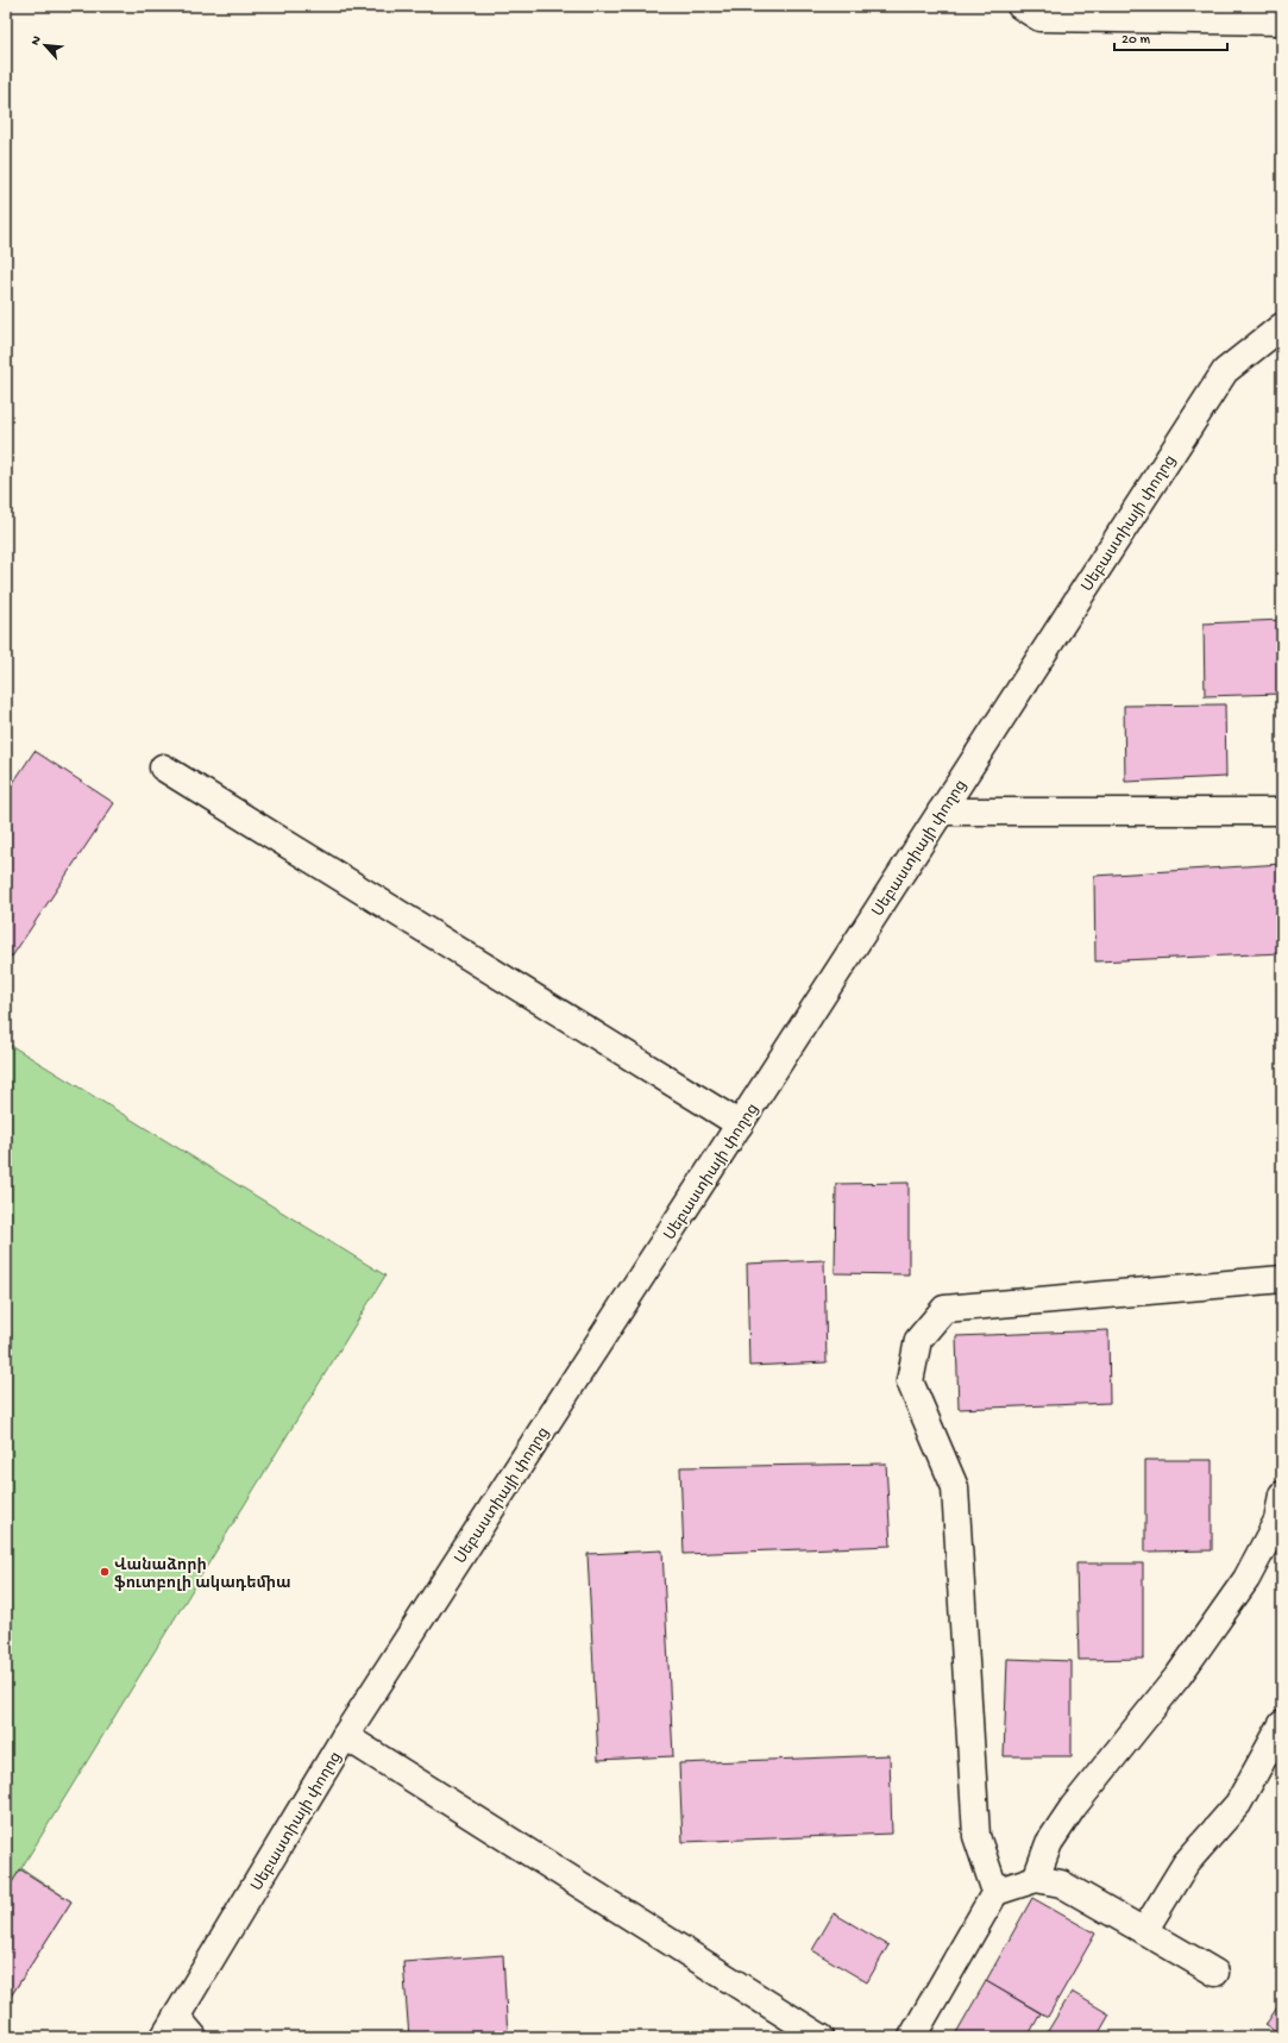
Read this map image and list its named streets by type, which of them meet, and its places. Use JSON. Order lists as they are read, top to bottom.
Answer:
{
  "streets": {
    "street": ["Սեբաստիայի փողոց"]
  },
  "places": ["Վանաձորի ֆուտբոլի ակադեմիա"],
  "scale_bar": "20 m",
  "north": "top left"
}
